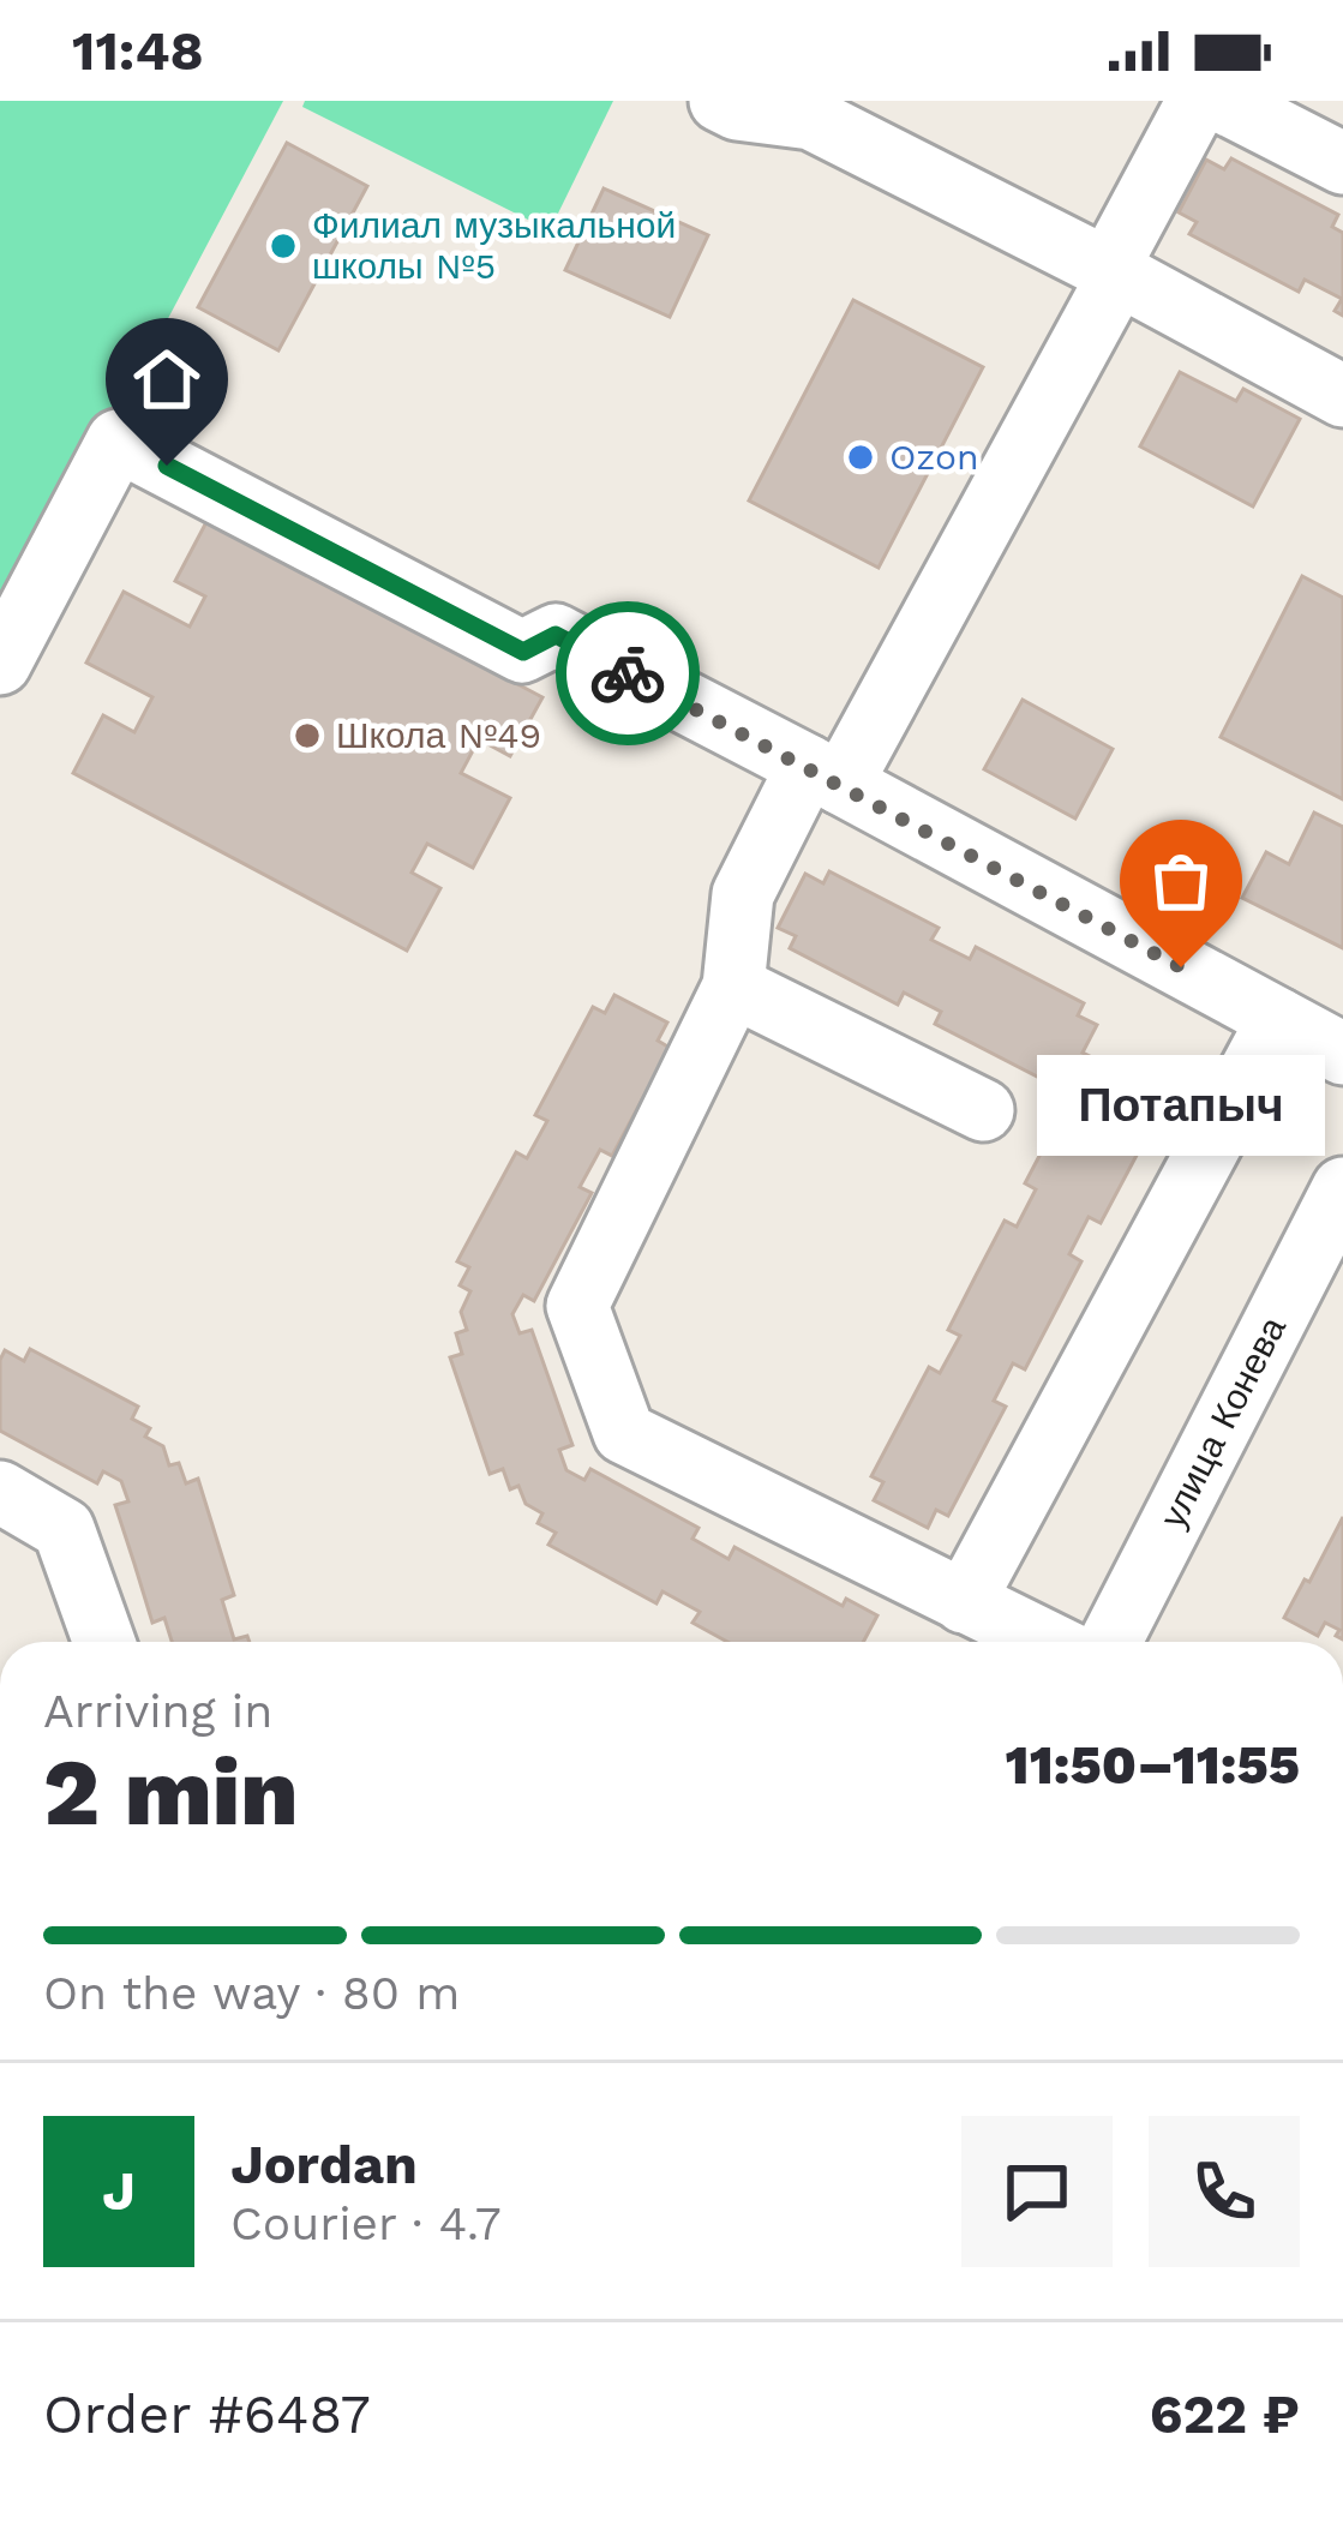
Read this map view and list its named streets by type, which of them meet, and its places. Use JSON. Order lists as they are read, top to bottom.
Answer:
{
  "streets": {
    "street": ["улица Конева"]
  },
  "places": [
    "Филиал музыкальной школы №5",
    "Ozon",
    "Школа №49",
    "Потапыч"
  ],
  "page": {
    "status": "11:48",
    "bubble": "Потапыч",
    "heading": ["2 min", "Arriving in", "11:50–11:55"],
    "panel": [
      "Jordan",
      "Courier · 4.7",
      "Order #6487",
      "622 ₽"
    ],
    "bar": "On the way · 80 m",
    "round": "J"
  }
}
